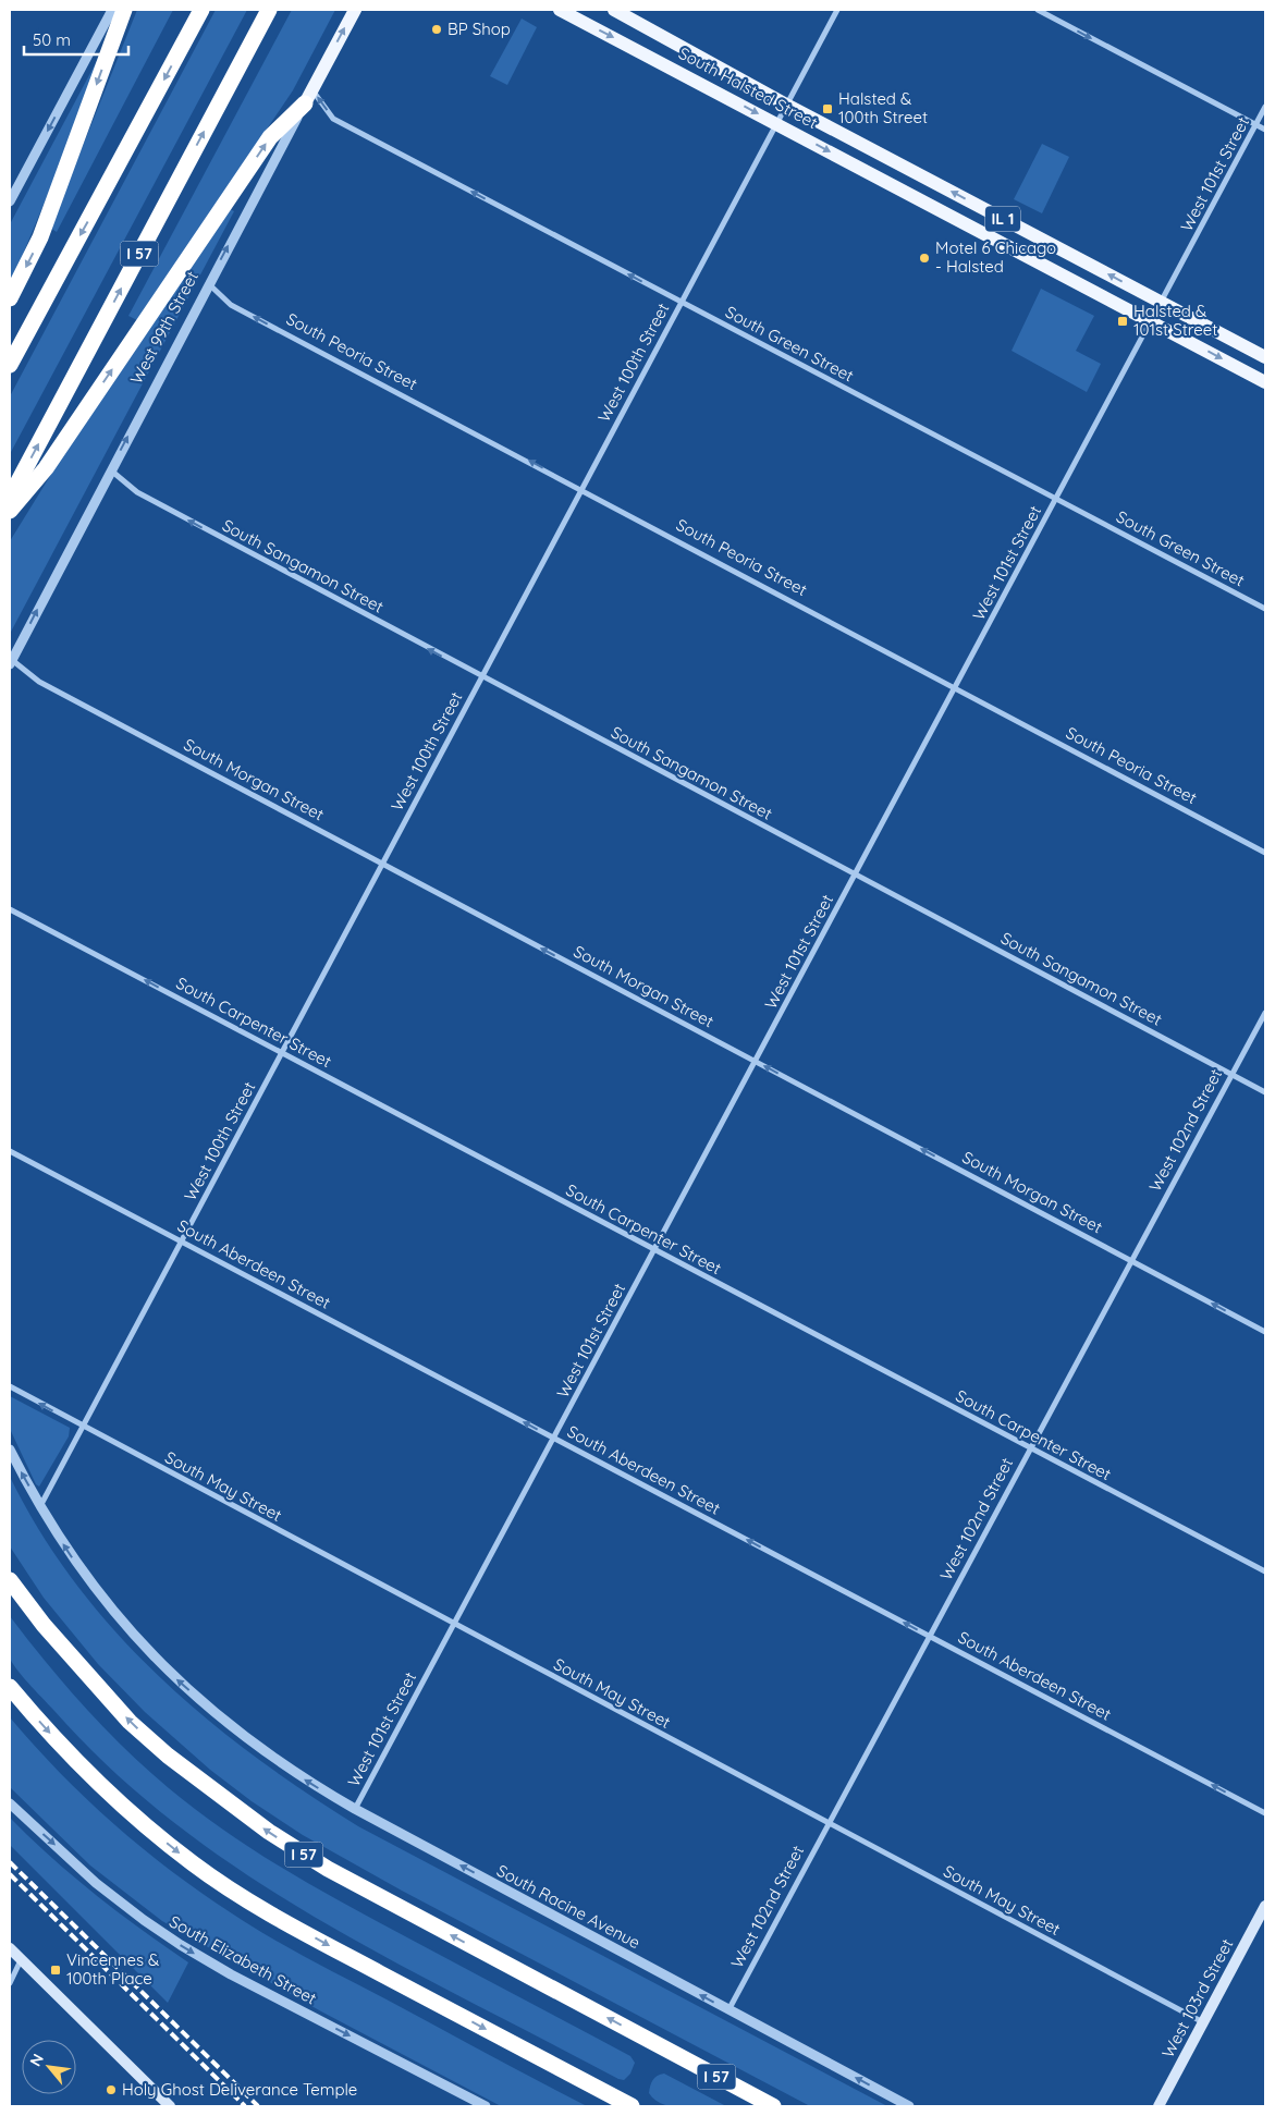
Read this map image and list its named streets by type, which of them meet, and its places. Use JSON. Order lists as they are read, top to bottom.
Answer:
{
  "streets": {
    "highway": ["I 57"],
    "main road": [
      "South Halsted Street",
      "IL 1",
      "West 99th Street",
      "West 103rd Street"
    ],
    "street": [
      "West 101st Street",
      "South Green Street",
      "South Peoria Street",
      "West 100th Street",
      "South Sangamon Street",
      "South Morgan Street",
      "South Carpenter Street",
      "West 102nd Street",
      "South Aberdeen Street",
      "South May Street",
      "South Racine Avenue",
      "South Elizabeth Street"
    ]
  },
  "crossings": [
    ["South Halsted Street", "West 101st Street"],
    ["South Halsted Street", "West 100th Street"],
    ["West 101st Street", "South Green Street"],
    ["West 101st Street", "South Peoria Street"],
    ["West 101st Street", "South Sangamon Street"],
    ["West 101st Street", "South Morgan Street"],
    ["West 101st Street", "South Carpenter Street"],
    ["West 101st Street", "South Aberdeen Street"],
    ["West 101st Street", "South May Street"],
    ["West 101st Street", "South Racine Avenue"],
    ["West 99th Street", "South Green Street"],
    ["West 99th Street", "South Peoria Street"],
    ["West 99th Street", "South Sangamon Street"],
    ["West 99th Street", "South Morgan Street"],
    ["South Green Street", "West 100th Street"],
    ["South Peoria Street", "West 100th Street"],
    ["West 100th Street", "South Sangamon Street"],
    ["West 100th Street", "South Morgan Street"],
    ["West 100th Street", "South Carpenter Street"],
    ["West 100th Street", "South Aberdeen Street"],
    ["West 100th Street", "South May Street"],
    ["West 100th Street", "South Racine Avenue"],
    ["South Sangamon Street", "West 102nd Street"],
    ["South Morgan Street", "West 102nd Street"],
    ["South Carpenter Street", "West 102nd Street"],
    ["West 102nd Street", "South Aberdeen Street"],
    ["West 102nd Street", "South May Street"],
    ["West 102nd Street", "South Racine Avenue"],
    ["South May Street", "West 103rd Street"]
  ],
  "one_way": [
    "West 99th Street",
    "South Green Street",
    "South Peoria Street",
    "South Morgan Street",
    "South Aberdeen Street",
    "South Racine Avenue",
    "South Elizabeth Street"
  ],
  "places": {
    "other": ["BP Shop", "Motel 6 Chicago - Halsted", "Holy Ghost Deliverance Temple"],
    "transit": ["Halsted & 100th Street", "Halsted & 101st Street", "Vincennes & 100th Place"]
  },
  "scale_bar": "50 m",
  "north": "top left"
}
